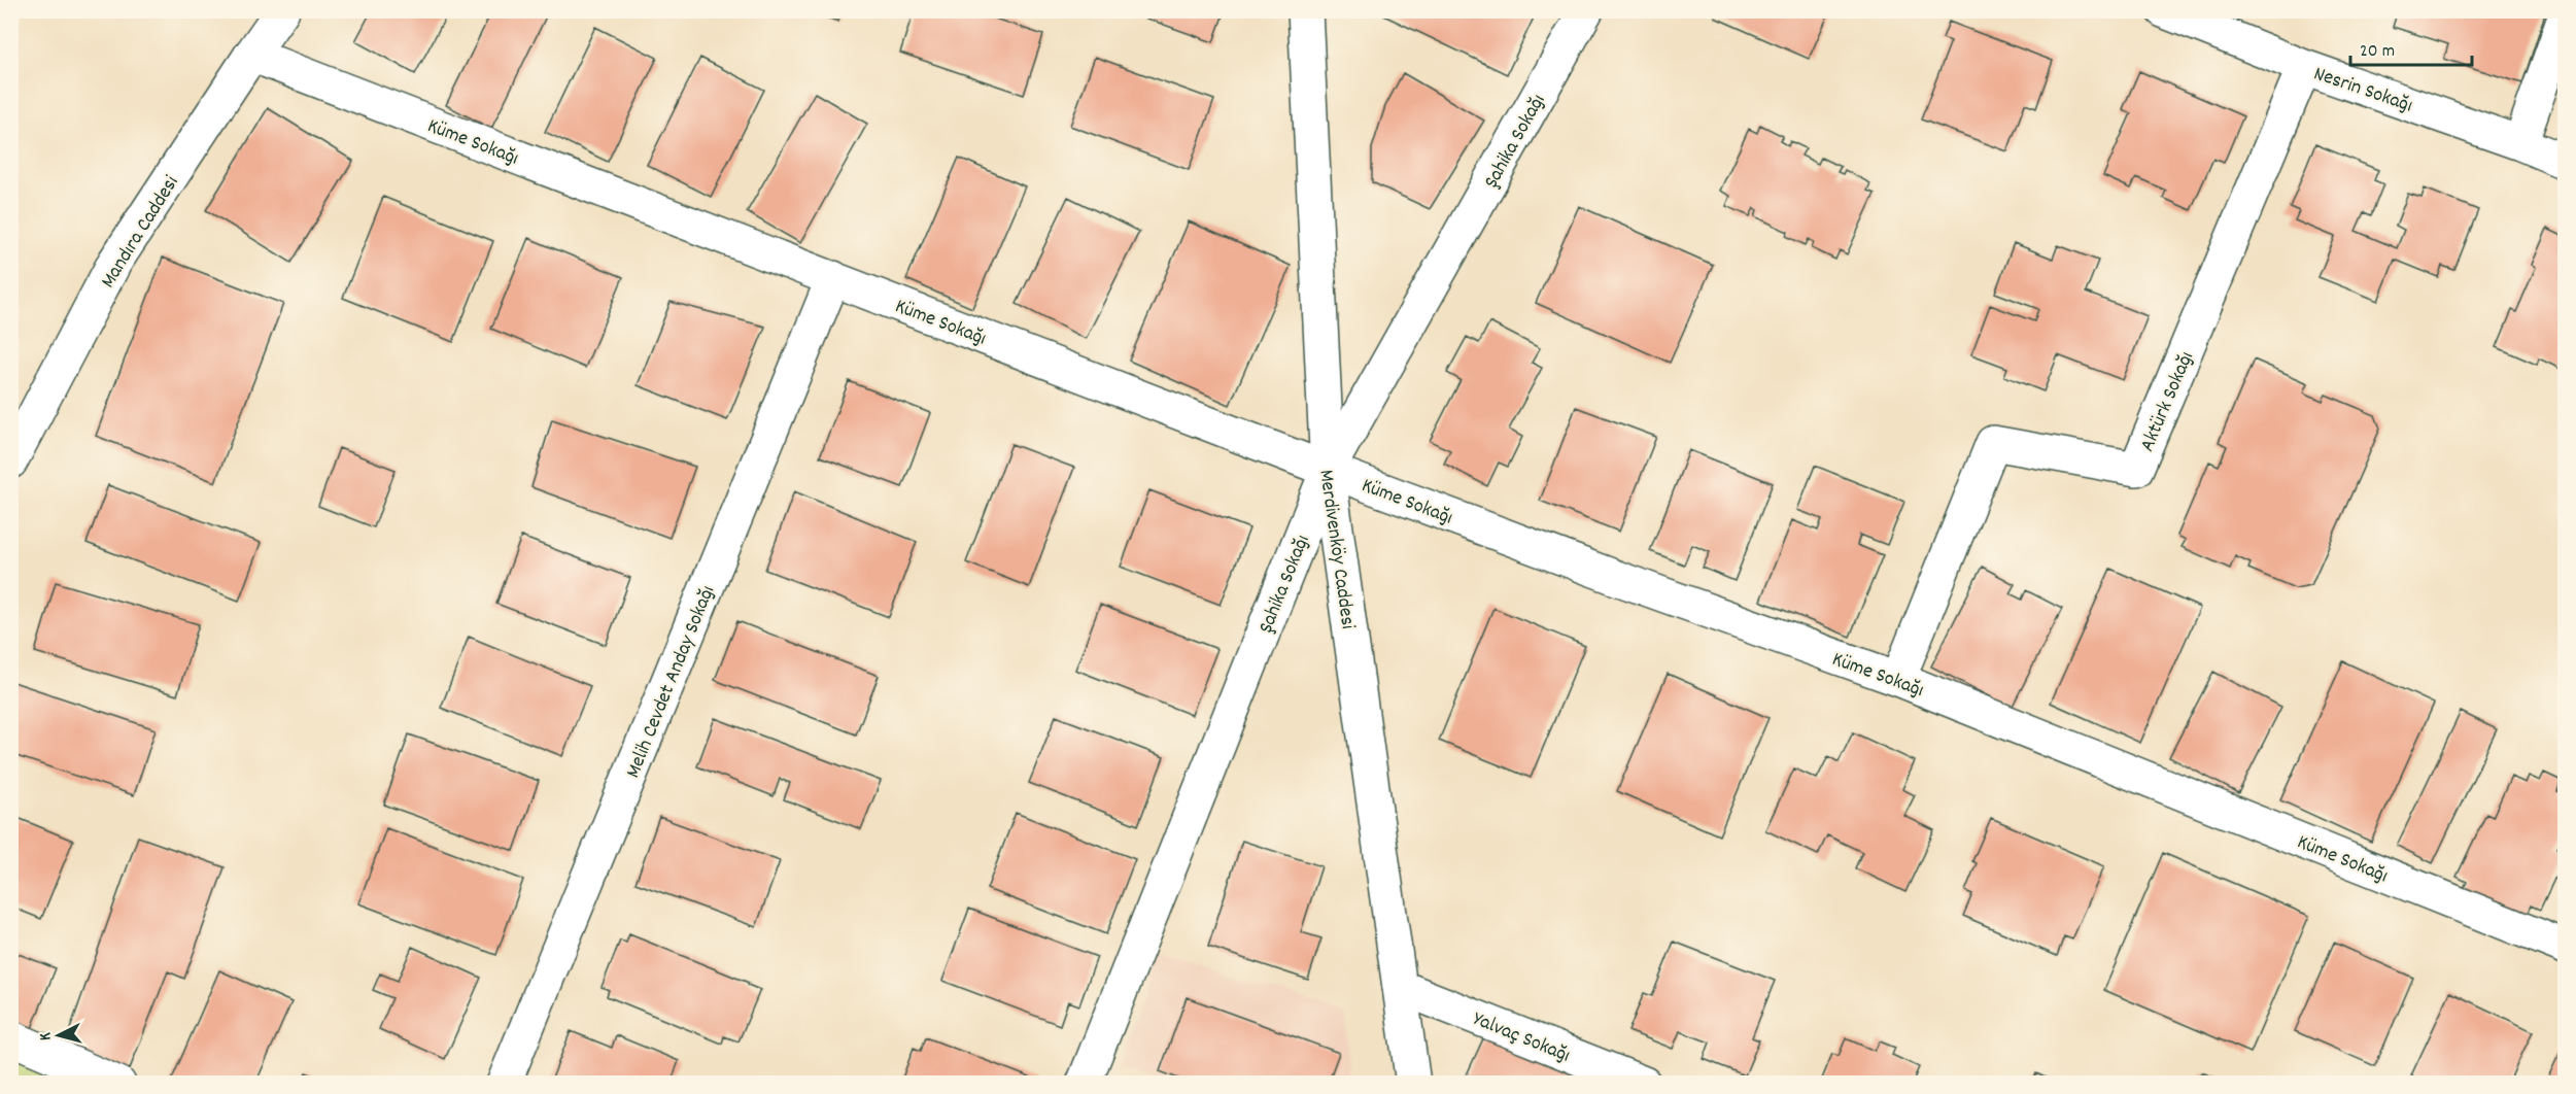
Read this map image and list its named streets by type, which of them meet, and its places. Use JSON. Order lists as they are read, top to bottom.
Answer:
{
  "streets": {
    "street": [
      "Nesrin Sokağı",
      "Küme Sokağı",
      "Şahika Sokağı",
      "Mandıra Caddesi",
      "Aktürk Sokağı",
      "Merdivenköy Caddesi",
      "Melih Cevdet Anday Sokağı",
      "Yalvaç Sokağı"
    ]
  },
  "crossings": [
    ["Nesrin Sokağı", "Aktürk Sokağı"],
    ["Küme Sokağı", "Şahika Sokağı"],
    ["Küme Sokağı", "Mandıra Caddesi"],
    ["Küme Sokağı", "Aktürk Sokağı"],
    ["Küme Sokağı", "Merdivenköy Caddesi"],
    ["Küme Sokağı", "Melih Cevdet Anday Sokağı"],
    ["Şahika Sokağı", "Merdivenköy Caddesi"],
    ["Merdivenköy Caddesi", "Yalvaç Sokağı"]
  ],
  "scale_bar": "20 m",
  "north": "left"
}
